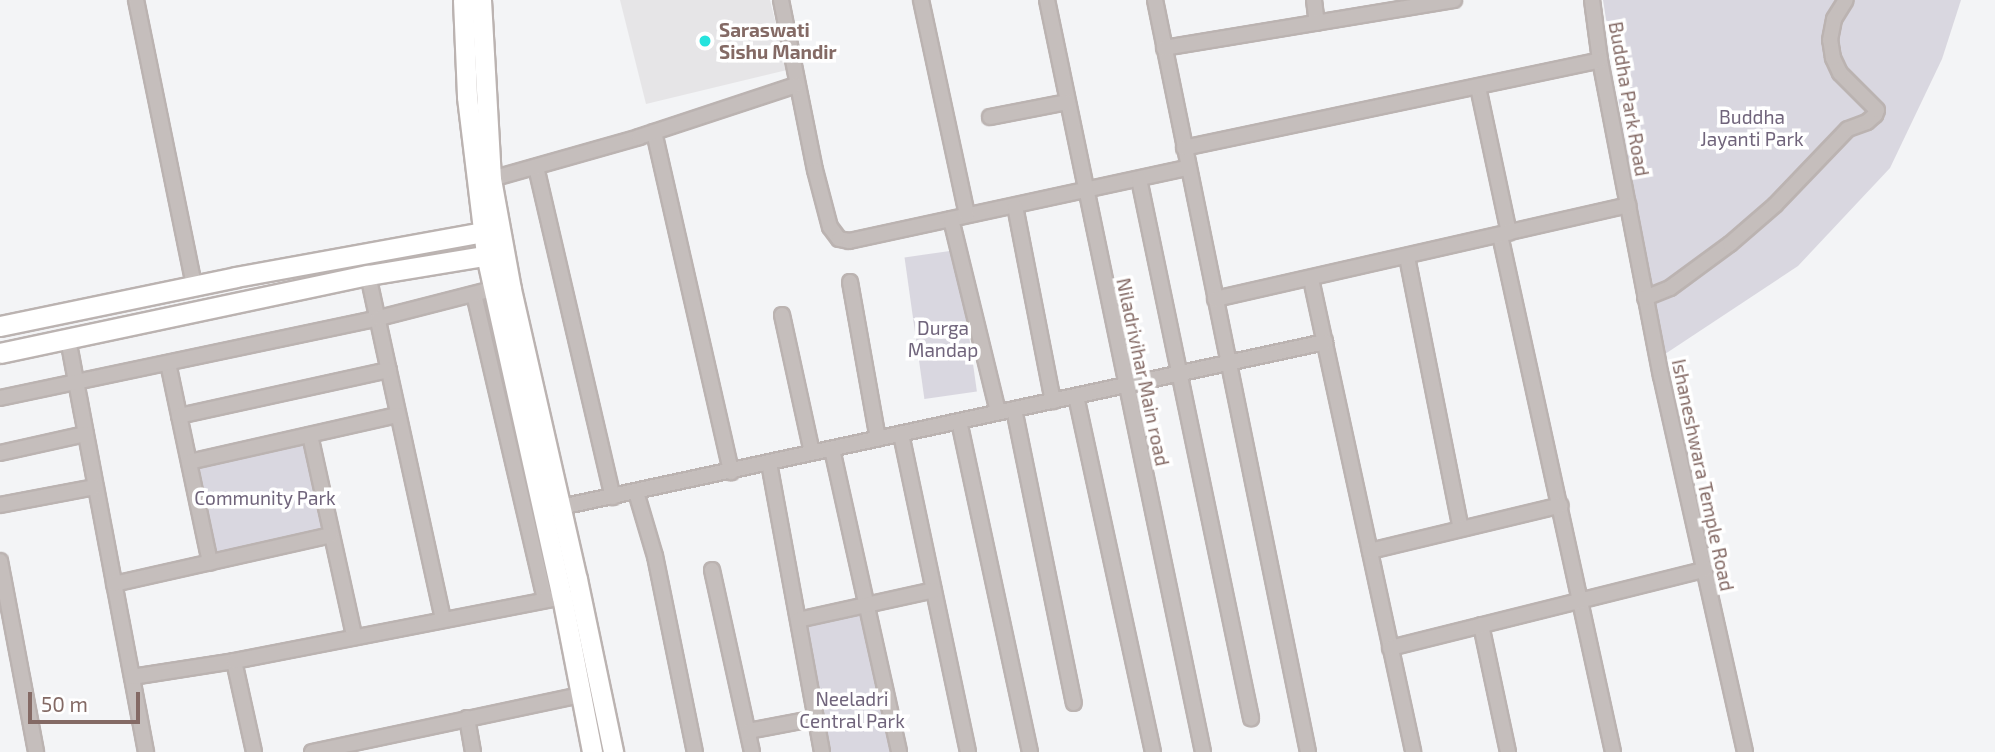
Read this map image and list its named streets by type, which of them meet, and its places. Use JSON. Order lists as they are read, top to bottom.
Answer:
{
  "streets": {
    "street": ["Buddha Park Road", "Niladrivihar Main road", "Ishaneshwara Temple Road"]
  },
  "crossings": [
    ["Buddha Park Road", "Ishaneshwara Temple Road"]
  ],
  "parks": [
    "Buddha Jayanti Park",
    "Durga Mandap",
    "Community Park",
    "Neeladri Central Park"
  ],
  "places": ["Saraswati Sishu Mandir"],
  "scale_bar": "50 m"
}
